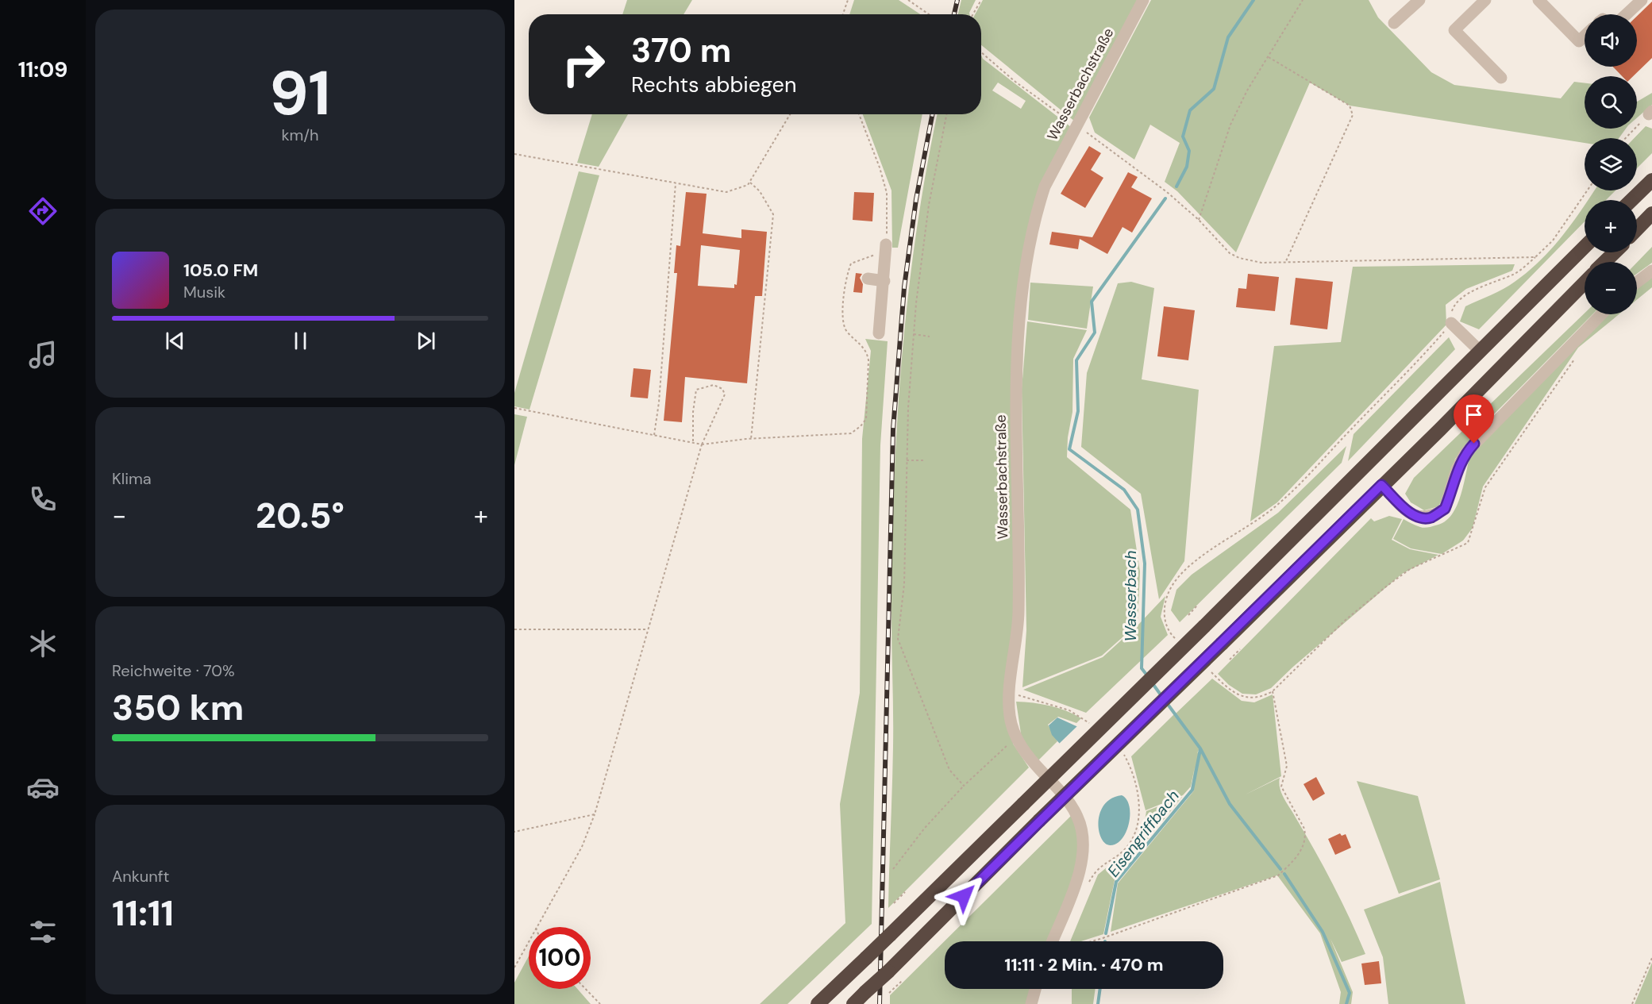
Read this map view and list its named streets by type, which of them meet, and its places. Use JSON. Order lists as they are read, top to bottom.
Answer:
{
  "streets": {
    "street": ["Wasserbachstraße"]
  },
  "water": ["Wasserbach", "Eisengriffbach"],
  "page": {
    "tabs": "11:09",
    "tile": [
      ["91", "km/h"],
      "Klima",
      ["Reichweite · 70%", "350 km"],
      ["Ankunft", "11:11"]
    ],
    "map_buttons": ["+", "−"],
    "turn": ["370 m", "Rechts abbiegen"],
    "song": ["105.0 FM", "Musik"],
    "heat": ["−", "20.5°", "+"],
    "limit": "100",
    "trip": "11:11 · 2 Min. · 470 m"
  }
}
